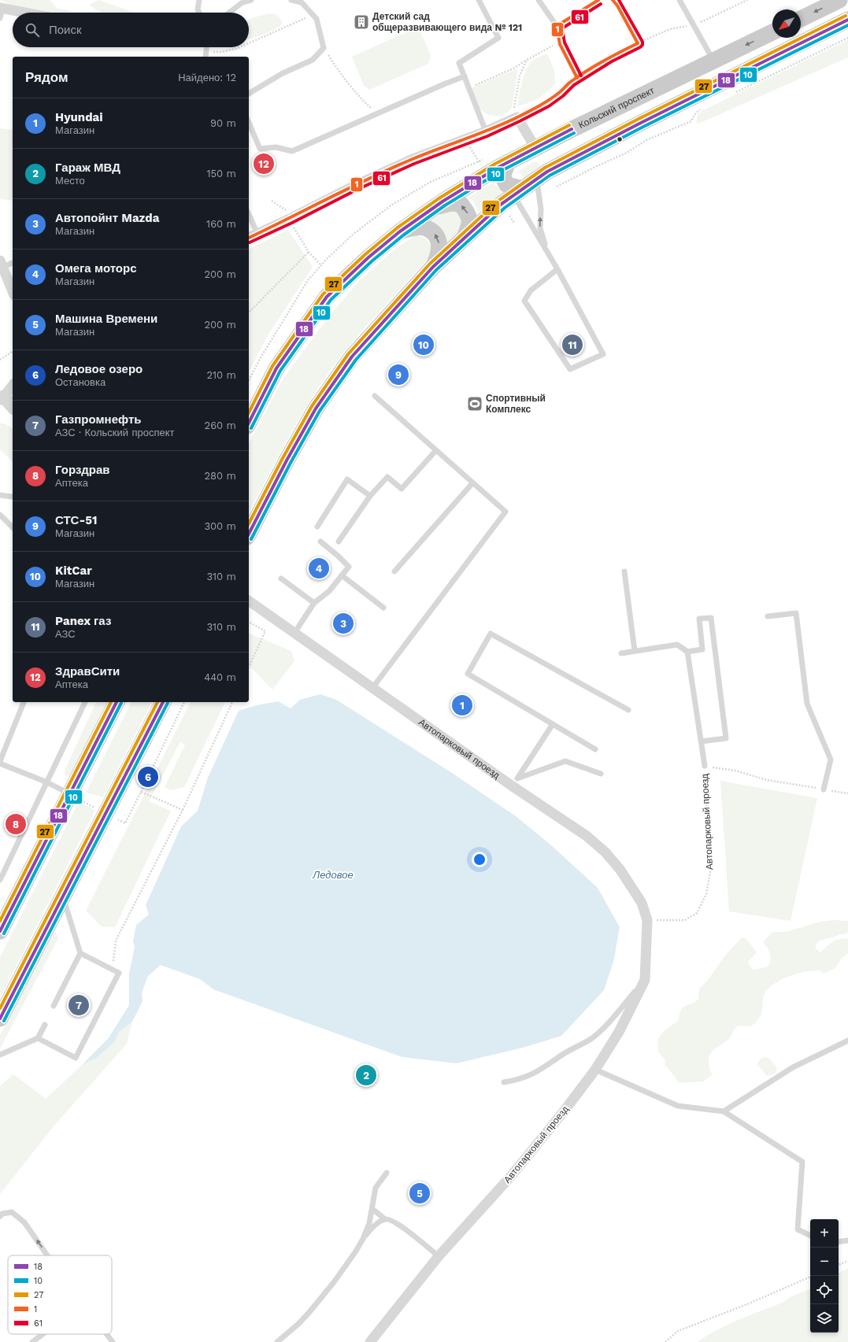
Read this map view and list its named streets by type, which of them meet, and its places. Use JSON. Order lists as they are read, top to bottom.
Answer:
{
  "streets": {
    "main road": ["Кольский проспект"],
    "street": ["Автопарковый проезд"]
  },
  "water": ["Ледовое"],
  "places": {
    "building": ["Детский сад общеразвивающего вида № 121"],
    "sports": ["Спортивный Комплекс"]
  },
  "lines": [
    "transit line 1",
    "transit line 61",
    "transit line 27",
    "transit line 18",
    "transit line 10"
  ],
  "legend": [
    "18",
    "10",
    "27",
    "1",
    "61"
  ],
  "north": "bottom left",
  "page": {
    "search": "Поиск",
    "heading": ["Рядом", "Найдено: 12"],
    "list": [
      {
        "mark": "1",
        "name": "Hyundai",
        "note": "Магазин",
        "value": "90 m"
      },
      {
        "mark": "2",
        "name": "Гараж МВД",
        "note": "Место",
        "value": "150 m"
      },
      {
        "mark": "3",
        "name": "Автопойнт Mazda",
        "note": "Магазин",
        "value": "160 m"
      },
      {
        "mark": "4",
        "name": "Омега моторс",
        "note": "Магазин",
        "value": "200 m"
      },
      {
        "mark": "5",
        "name": "Машина Времени",
        "note": "Магазин",
        "value": "200 m"
      },
      {
        "mark": "6",
        "name": "Ледовое озеро",
        "note": "Остановка",
        "value": "210 m"
      },
      {
        "mark": "7",
        "name": "Газпромнефть",
        "note": "АЗС · Кольский проспект",
        "value": "260 m"
      },
      {
        "mark": "8",
        "name": "Горздрав",
        "note": "Аптека",
        "value": "280 m"
      },
      {
        "mark": "9",
        "name": "СТС-51",
        "note": "Магазин",
        "value": "300 m"
      },
      {
        "mark": "10",
        "name": "KitCar",
        "note": "Магазин",
        "value": "310 m"
      },
      {
        "mark": "11",
        "name": "Panex газ",
        "note": "АЗС",
        "value": "310 m"
      },
      {
        "mark": "12",
        "name": "ЗдравСити",
        "note": "Аптека",
        "value": "440 m"
      }
    ],
    "pins": [
      "12",
      "10",
      "11",
      "9",
      "4",
      "3",
      "1",
      "6",
      "8",
      "7",
      "2",
      "5"
    ],
    "map_buttons": ["+", "−"]
  }
}
